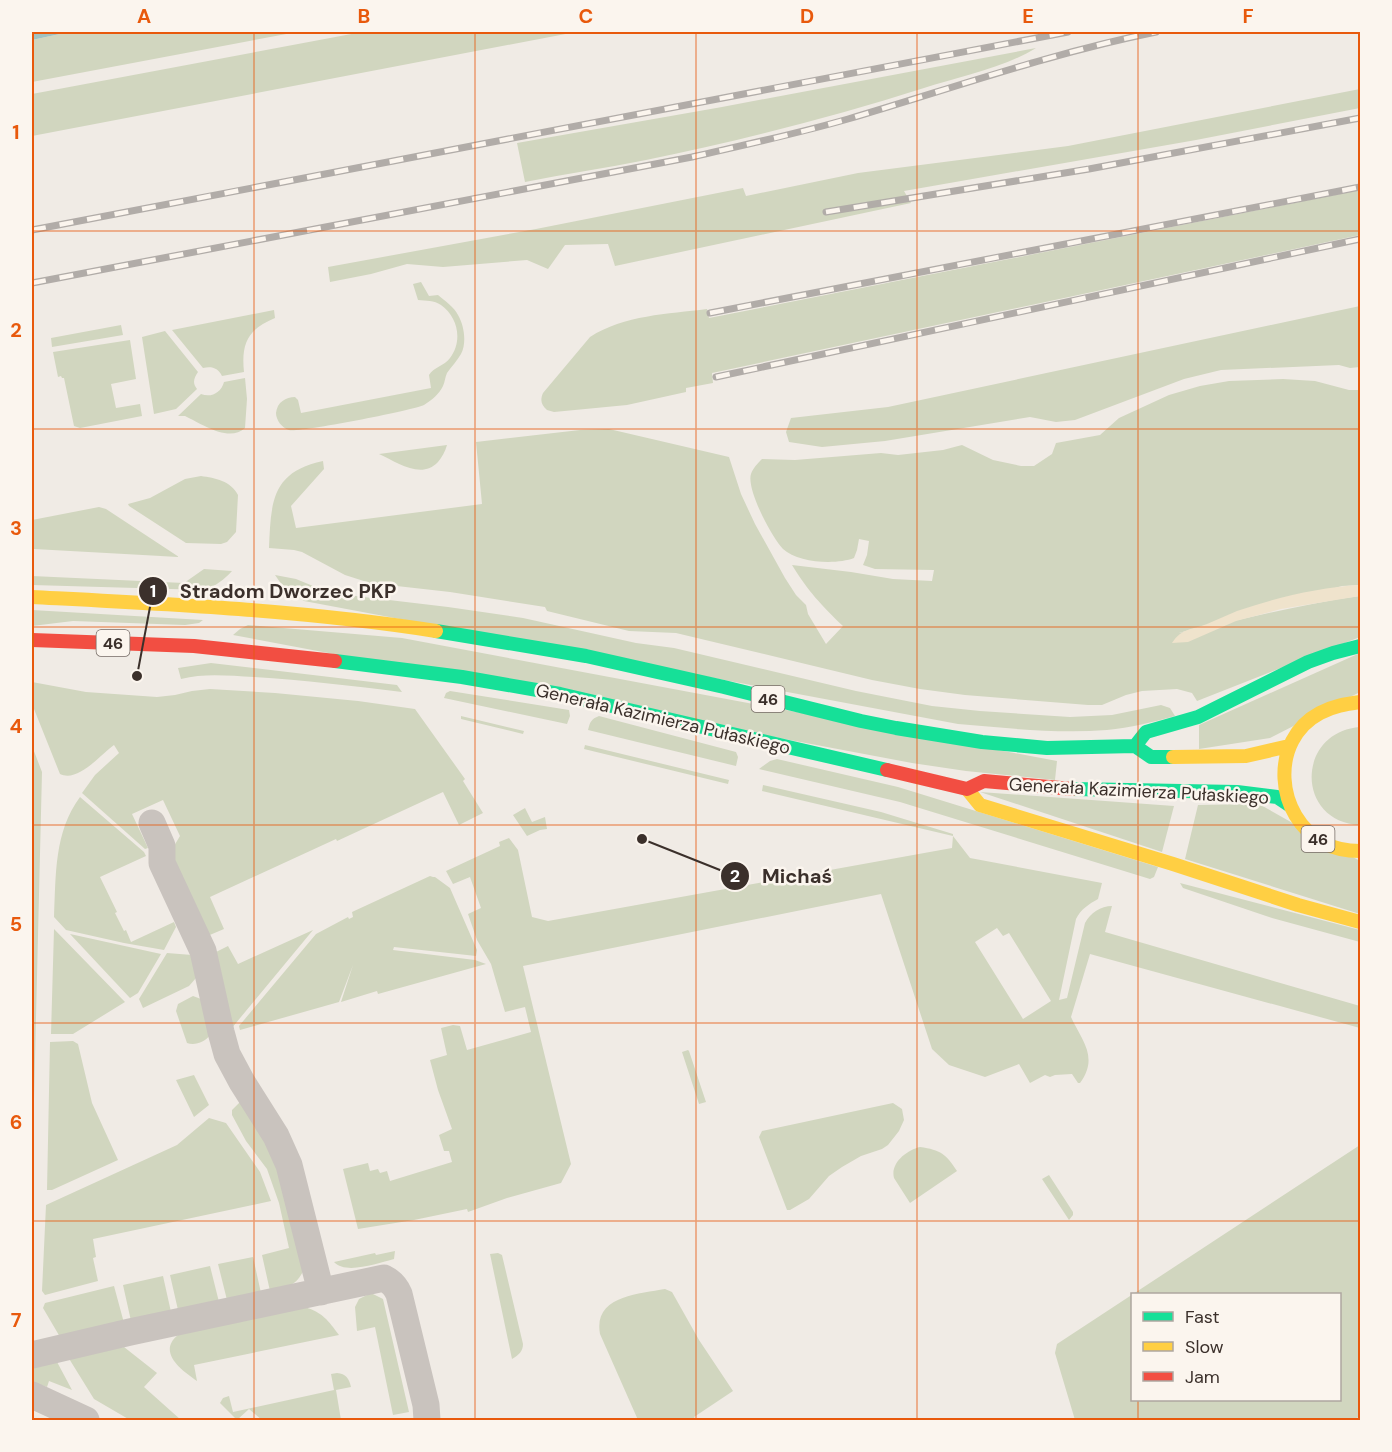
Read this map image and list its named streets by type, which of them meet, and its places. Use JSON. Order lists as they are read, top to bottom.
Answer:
{
  "streets": {
    "main road": ["46", "Generała Kazimierza Pułaskiego"]
  },
  "crossings": [
    ["46", "Generała Kazimierza Pułaskiego"]
  ],
  "places": ["Stradom Dworzec PKP", "Michaś"],
  "legend": ["Fast", "Slow", "Jam"],
  "grid": {
    "columns": [
      "A",
      "B",
      "C",
      "D",
      "E",
      "F"
    ],
    "rows": [
      "1",
      "2",
      "3",
      "4",
      "5",
      "6",
      "7"
    ]
  }
}
